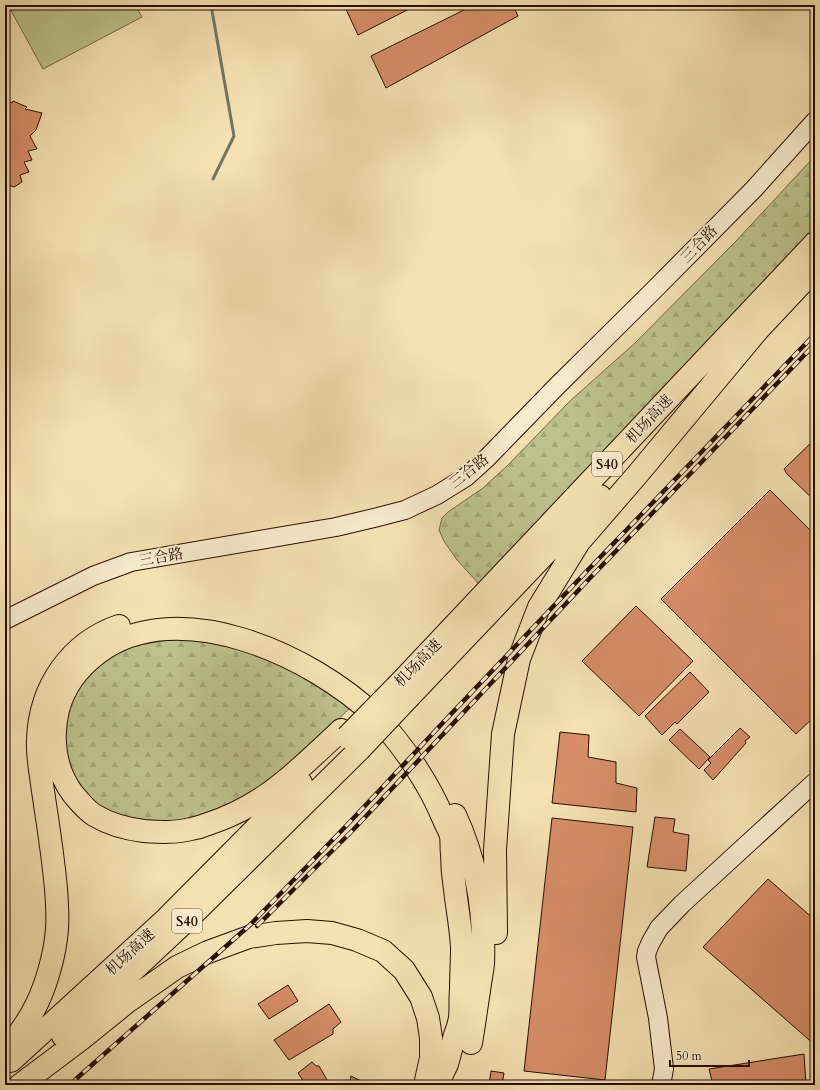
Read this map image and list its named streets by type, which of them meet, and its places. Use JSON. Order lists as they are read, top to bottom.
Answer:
{
  "streets": {
    "highway": ["机场高速", "S40"],
    "main road": ["三合路"]
  },
  "scale_bar": "50 m"
}
